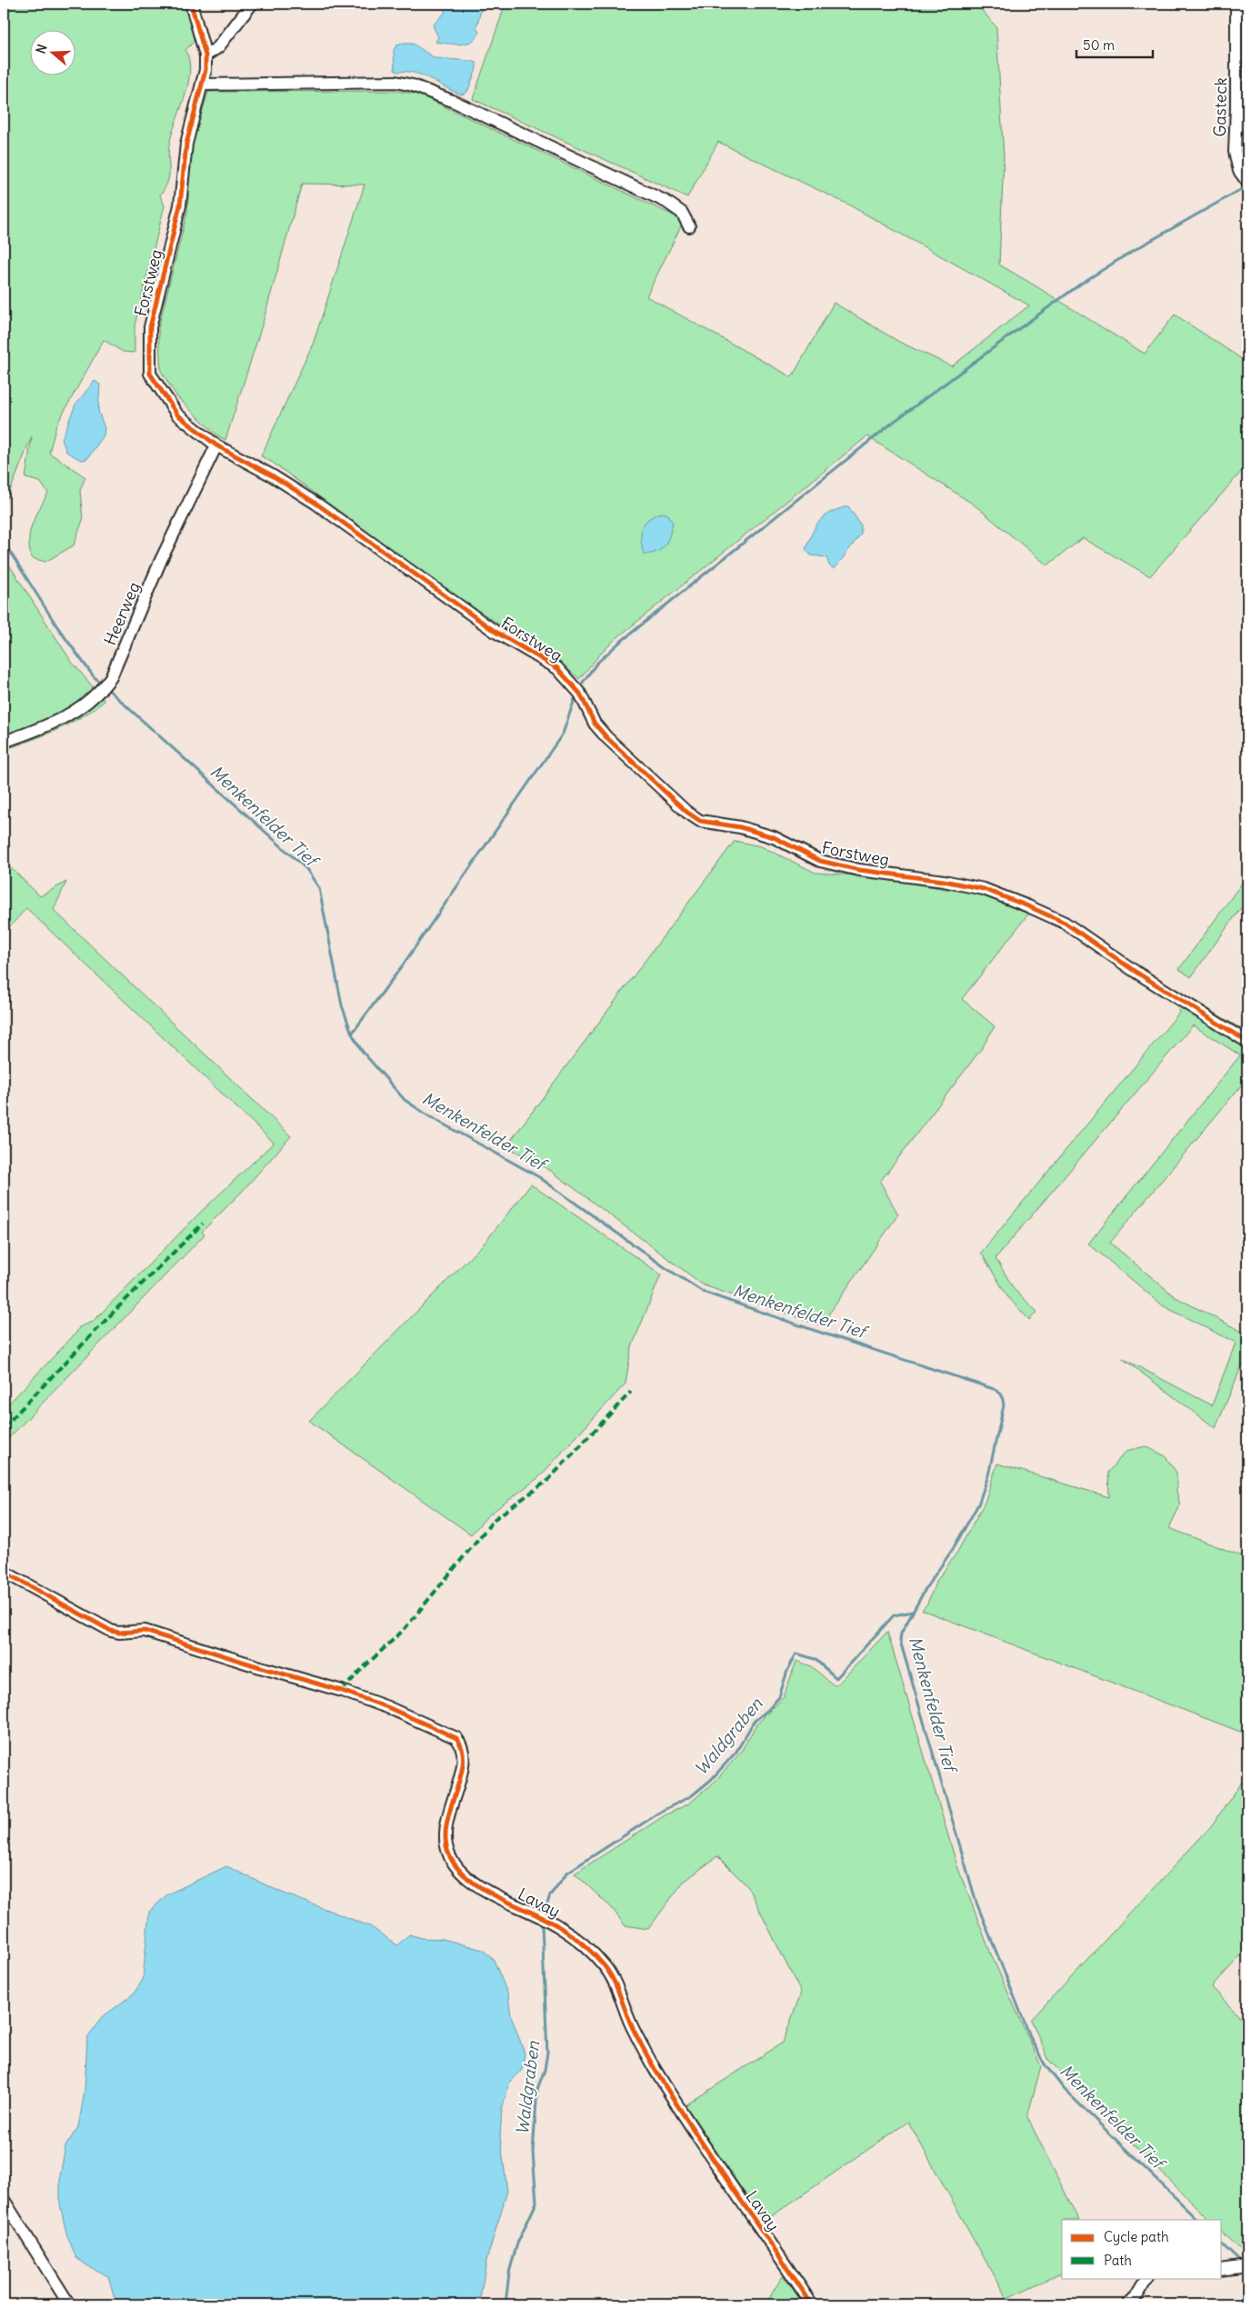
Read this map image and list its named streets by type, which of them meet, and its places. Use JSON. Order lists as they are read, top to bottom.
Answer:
{
  "streets": {
    "street": [
      "Gasteck",
      "Forstweg",
      "Heerweg",
      "Lavay"
    ]
  },
  "crossings": [
    ["Forstweg", "Heerweg"]
  ],
  "water": ["Menkenfelder Tief", "Waldgraben"],
  "legend": ["Cycle path", "Path"],
  "scale_bar": "50 m",
  "north": "left"
}
